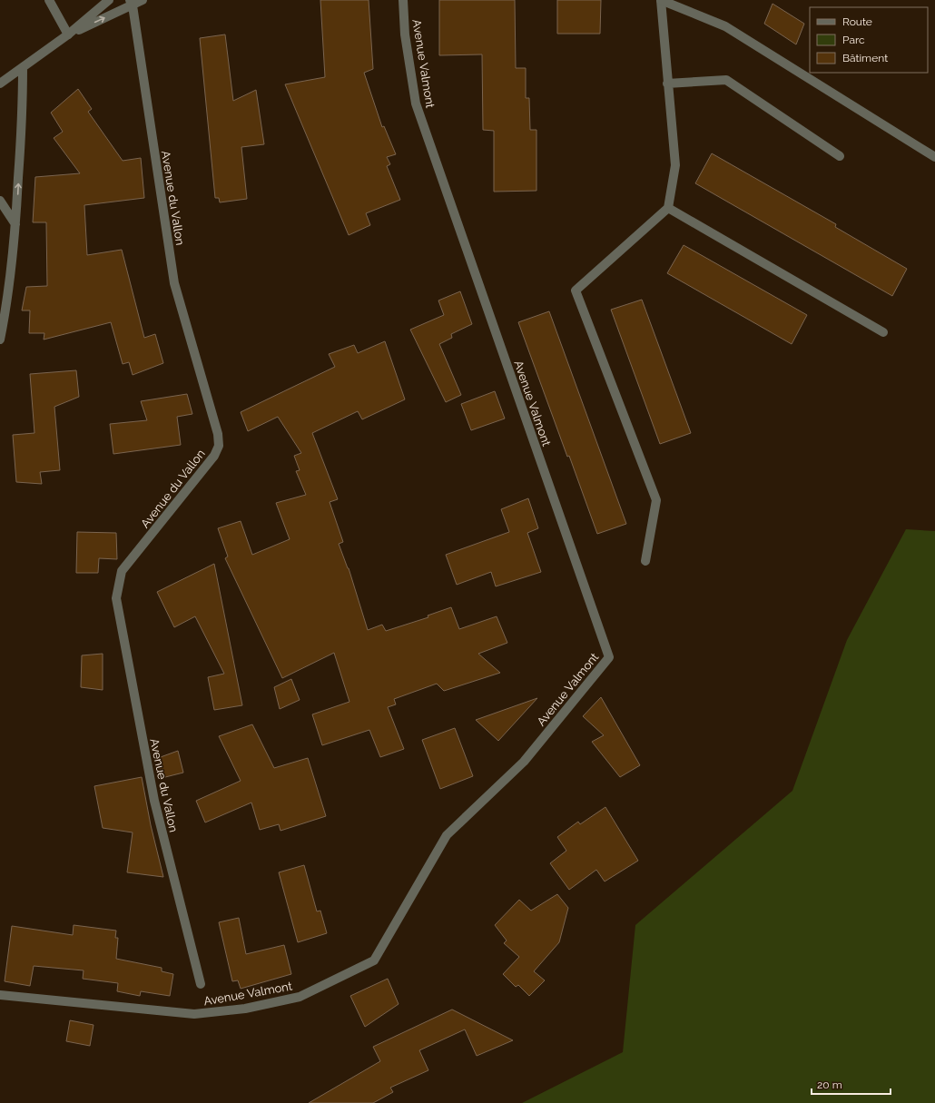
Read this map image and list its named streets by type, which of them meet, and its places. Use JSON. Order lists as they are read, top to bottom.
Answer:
{
  "streets": {
    "street": ["Avenue Valmont", "Avenue du Vallon"]
  },
  "legend": ["Route", "Parc", "Bâtiment"],
  "scale_bar": "20 m"
}
